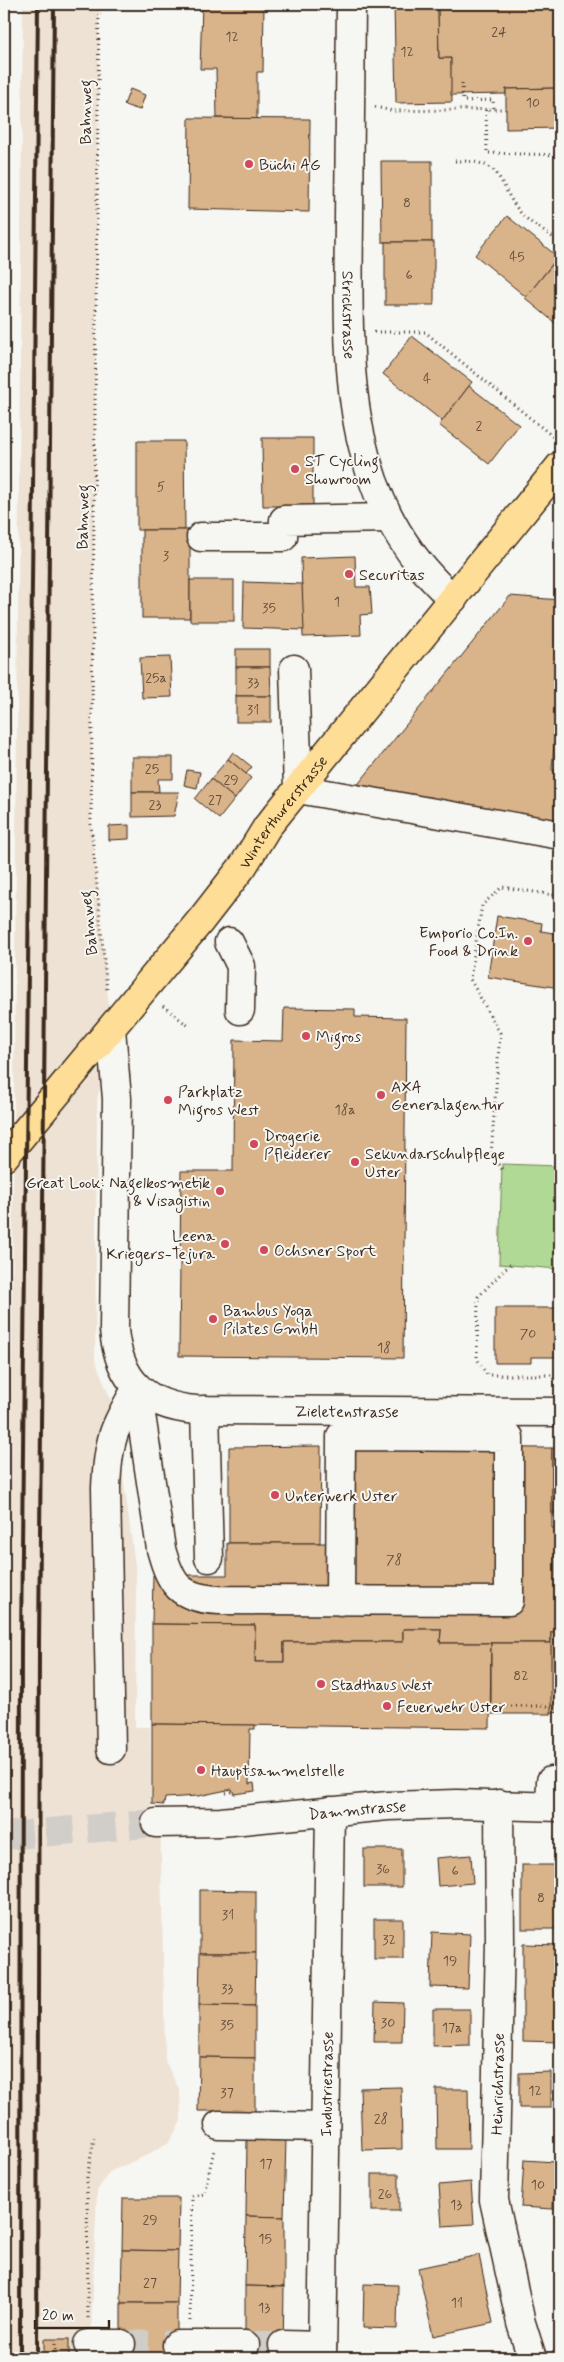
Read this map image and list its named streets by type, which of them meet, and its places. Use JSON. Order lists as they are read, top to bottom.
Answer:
{
  "streets": {
    "main road": ["Winterthurerstrasse"],
    "street": [
      "Strickstrasse",
      "Zieletenstrasse",
      "Dammstrasse",
      "Heinrichstrasse",
      "Industriestrasse"
    ],
    "path": ["Bahnweg"]
  },
  "crossings": [
    ["Bahnweg", "Winterthurerstrasse"],
    ["Bahnweg", "Zieletenstrasse"],
    ["Strickstrasse", "Winterthurerstrasse"],
    ["Winterthurerstrasse", "Zieletenstrasse"],
    ["Dammstrasse", "Heinrichstrasse"],
    ["Dammstrasse", "Industriestrasse"]
  ],
  "places": [
    "Büchi AG",
    "ST Cycling Showroom",
    "Securitas",
    "Emporio Co.In. Food & Drink",
    "Migros",
    "AXA Generalagentur",
    "Parkplatz Migros West",
    "Drogerie Pfleiderer",
    "Sekundarschulpflege Uster",
    "Great Look: Nagelkosmetik & Visagistin",
    "Leena Kriegers-Tejura",
    "Ochsner Sport",
    "Bambus Yoga Pilates GmbH",
    "Unterwerk Uster",
    "Stadthaus West",
    "Feuerwehr Uster",
    "Hauptsammelstelle"
  ],
  "house_numbers": [
    "24",
    "12",
    "12",
    "10",
    "8",
    "45",
    "6",
    "4",
    "2",
    "5",
    "3",
    "1",
    "35",
    "25a",
    "33",
    "31",
    "25",
    "29",
    "27",
    "23",
    "18a",
    "70",
    "18",
    "78",
    "82",
    "36",
    "6",
    "8",
    "31",
    "32",
    "19",
    "33",
    "30",
    "35",
    "17a",
    "12",
    "37",
    "28",
    "17",
    "10",
    "26",
    "13",
    "29",
    "15",
    "27",
    "11",
    "13"
  ],
  "scale_bar": "20 m"
}
